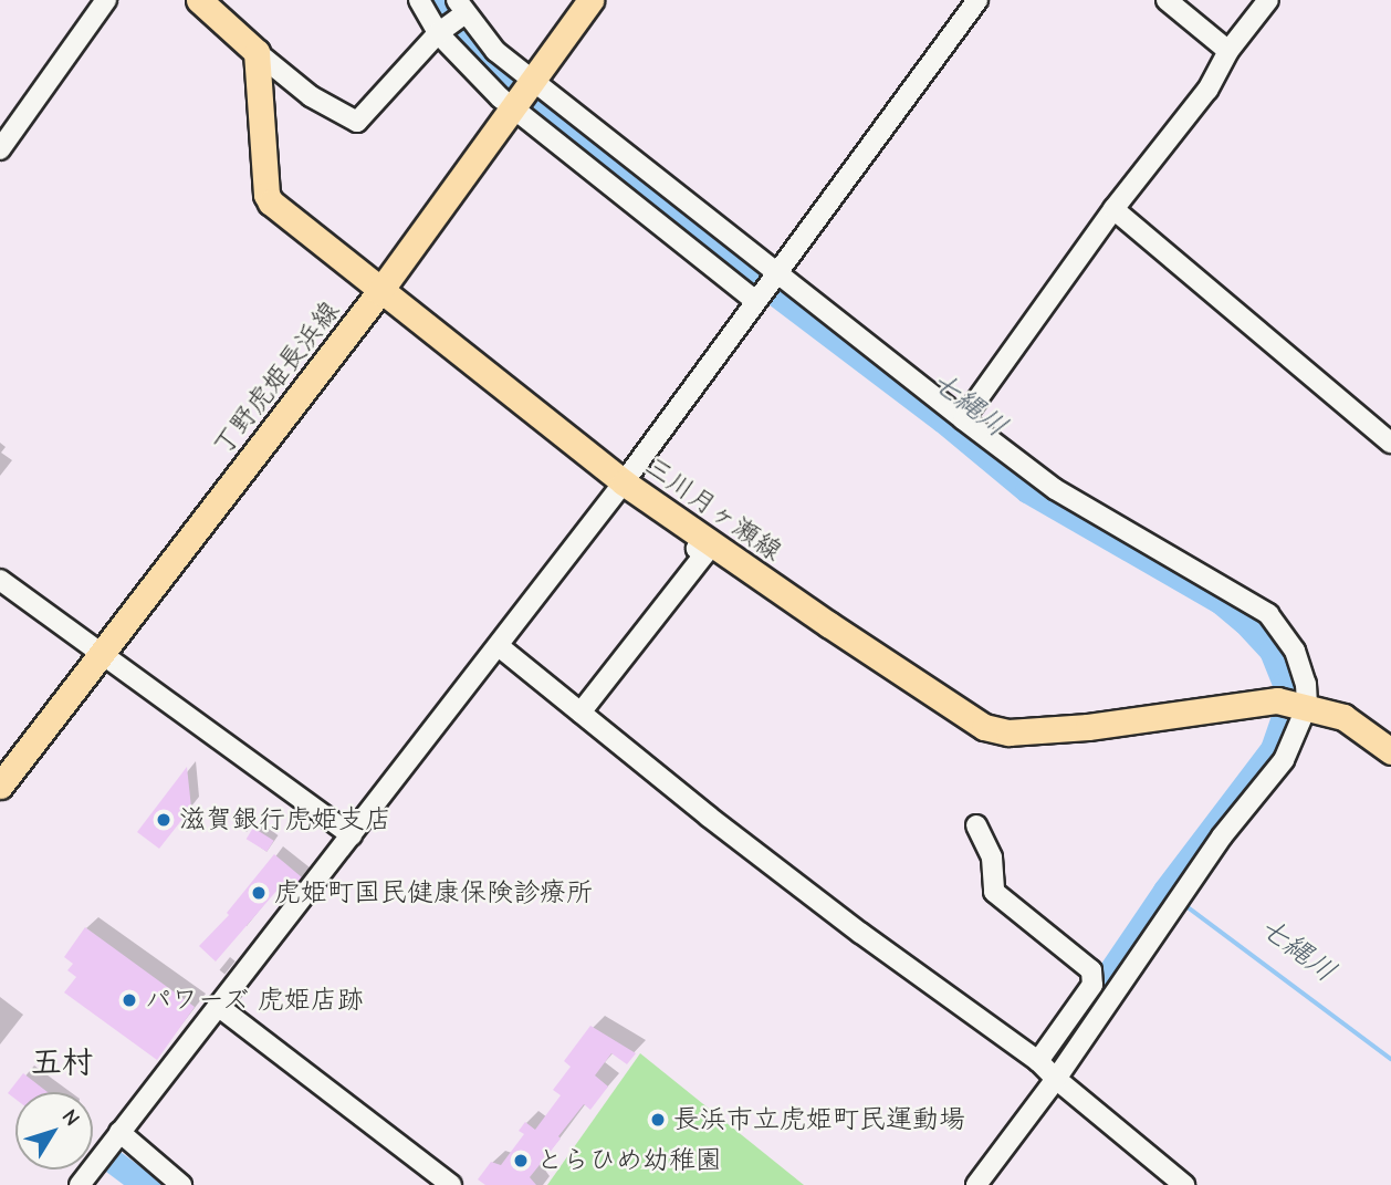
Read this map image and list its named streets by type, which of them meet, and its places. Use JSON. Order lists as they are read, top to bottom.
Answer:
{
  "streets": {
    "main road": ["丁野虎姫長浜線", "三川月ヶ瀬線"]
  },
  "crossings": [
    ["丁野虎姫長浜線", "三川月ヶ瀬線"]
  ],
  "districts": ["五村"],
  "water": ["七縄川"],
  "places": [
    "滋賀銀行虎姫支店",
    "虎姫町国民健康保険診療所",
    "パワーズ 虎姫店跡",
    "長浜市立虎姫町民運動場",
    "とらひめ幼稚園"
  ],
  "north": "top right"
}
